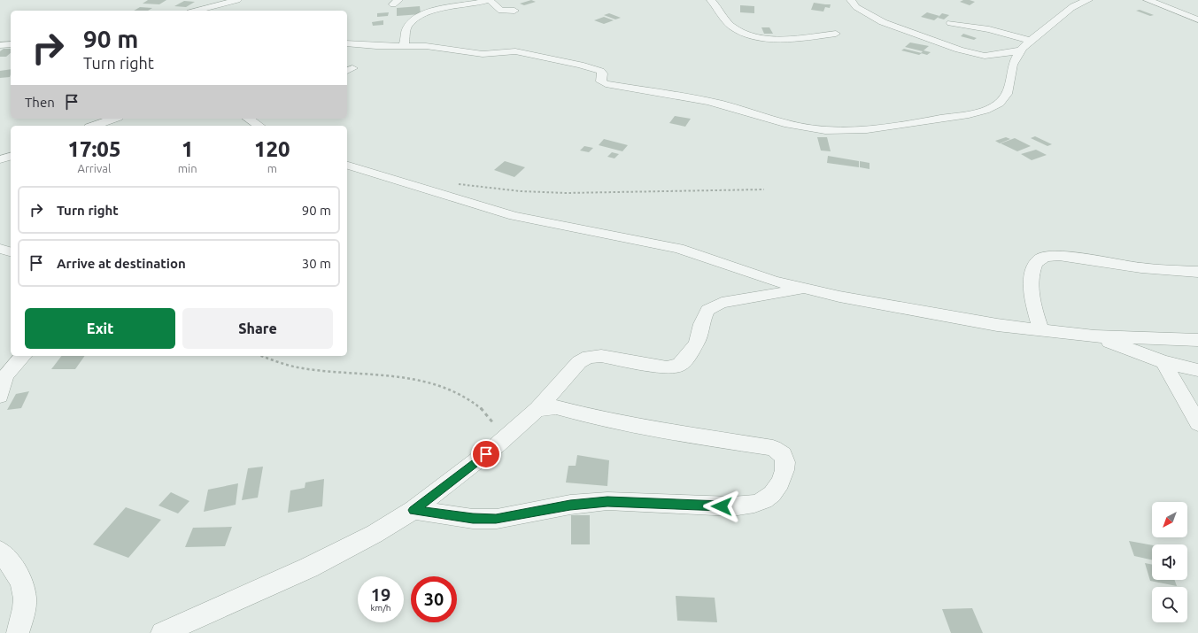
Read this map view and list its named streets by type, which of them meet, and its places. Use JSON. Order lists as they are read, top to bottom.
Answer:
{
  "north": "bottom left",
  "page": {
    "turn": ["90 m", "Turn right"],
    "then": "Then",
    "eta": [
      "17:05",
      "Arrival",
      "1",
      "min",
      "120",
      "m"
    ],
    "list": [
      {
        "name": "Turn right",
        "value": "90 m"
      },
      {
        "name": "Arrive at destination",
        "value": "30 m"
      }
    ],
    "buttons": ["Exit", "Share"],
    "speed": "19 km/h",
    "limit": "30"
  }
}
